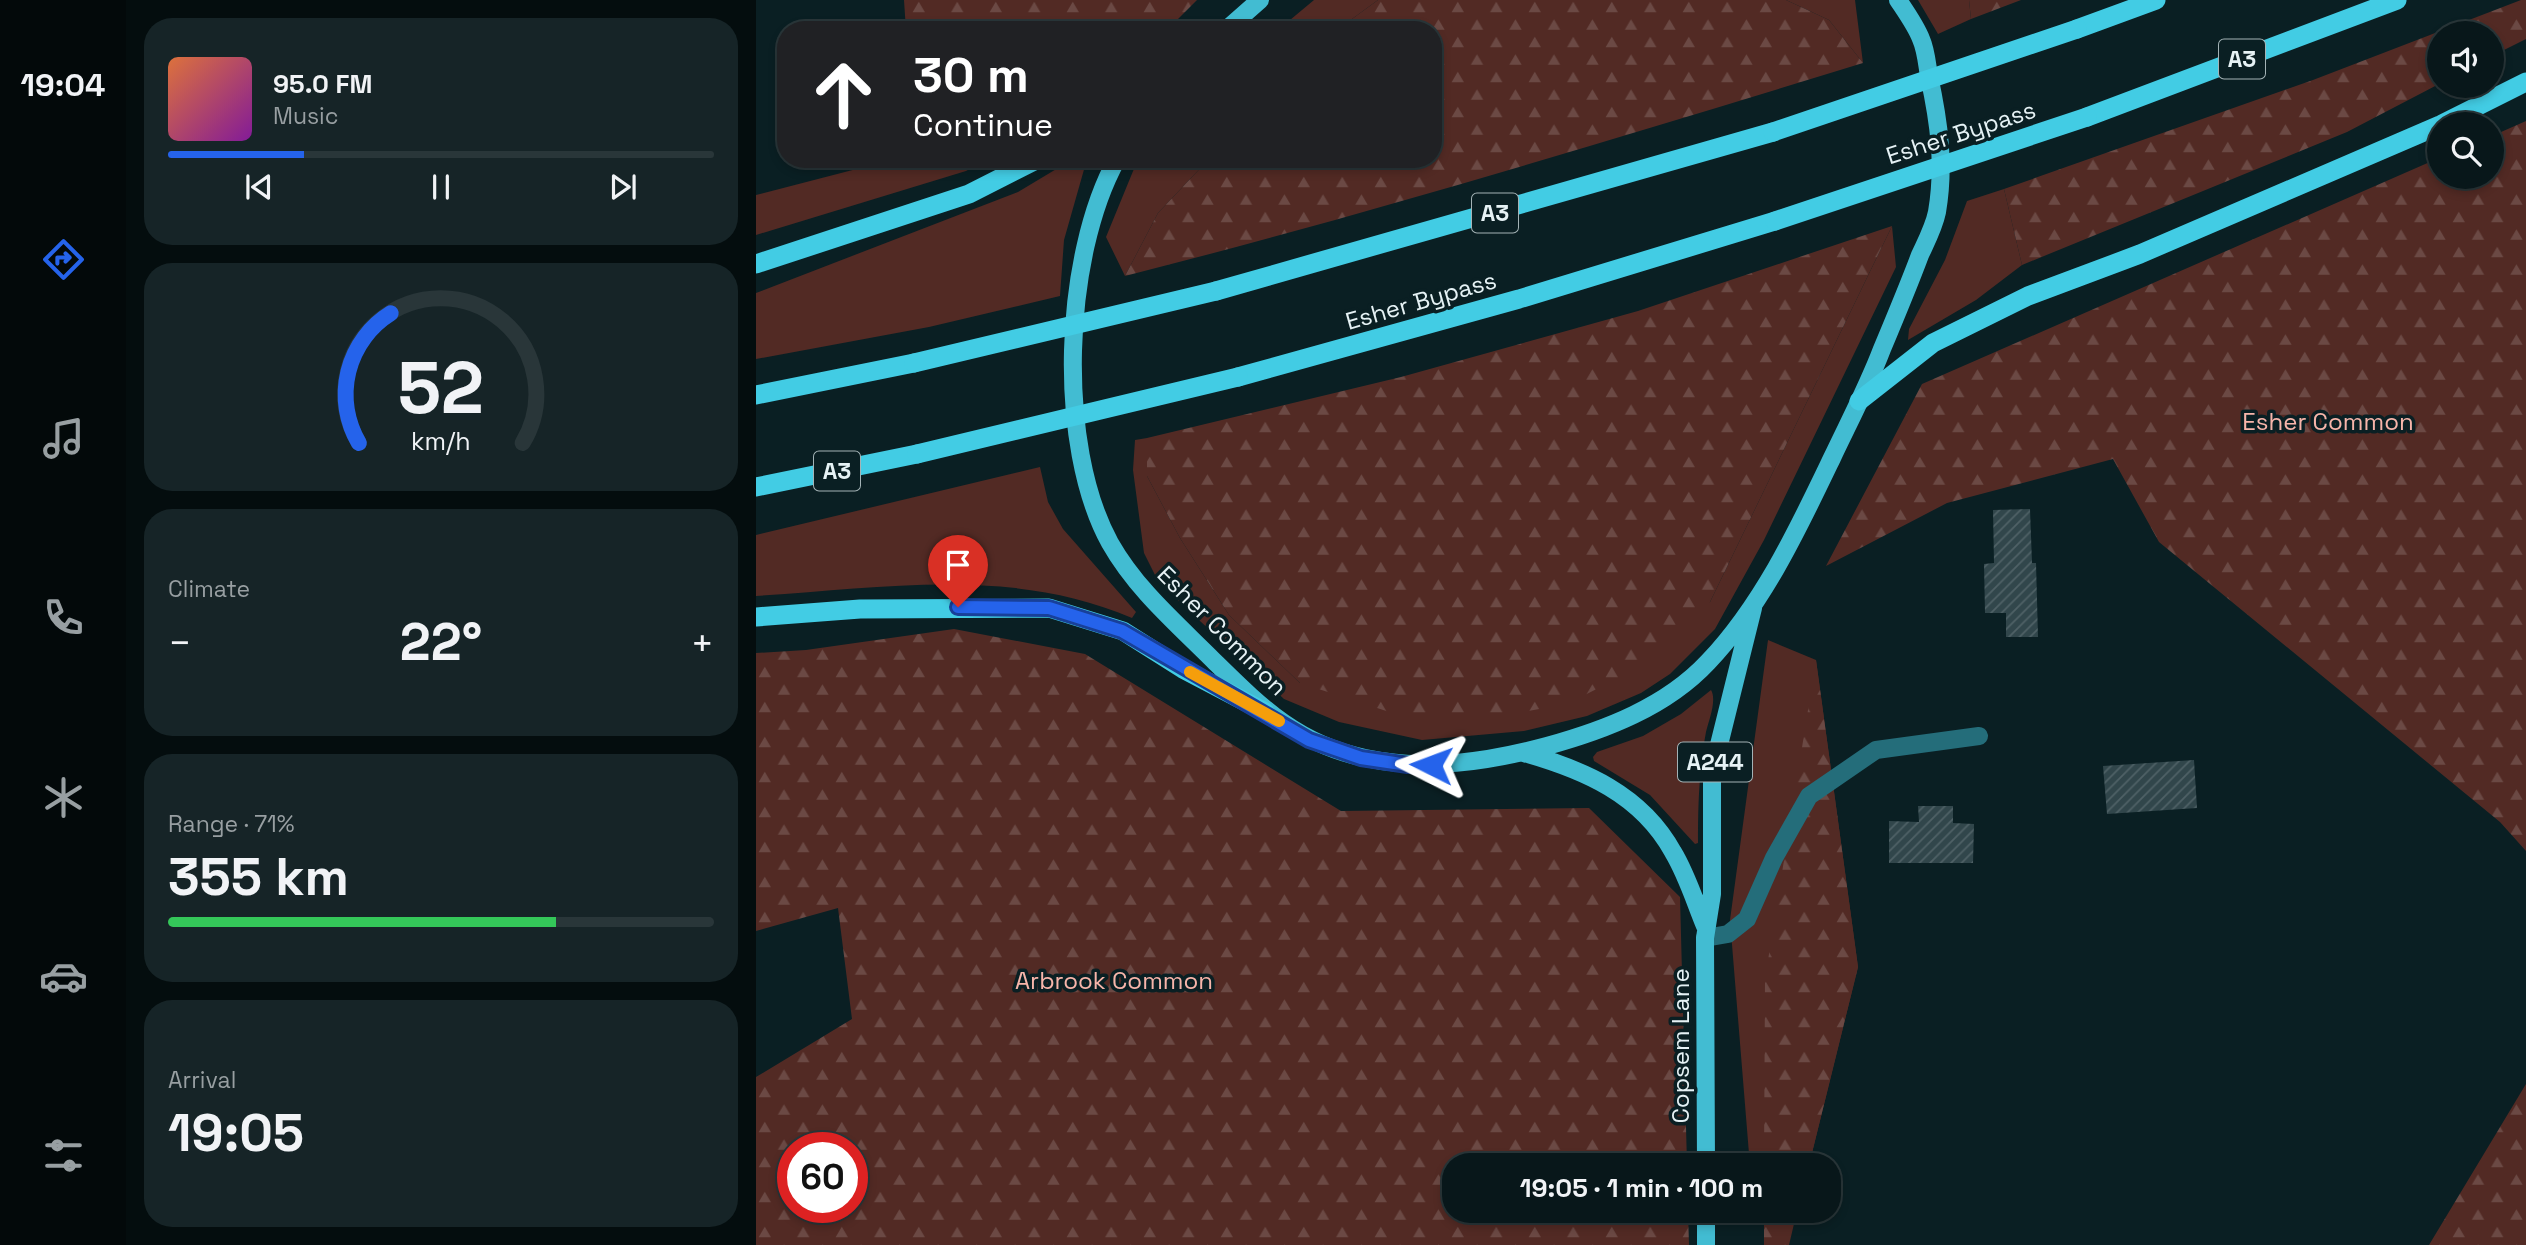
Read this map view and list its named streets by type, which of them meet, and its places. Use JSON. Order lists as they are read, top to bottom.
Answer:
{
  "streets": {
    "highway": ["A3", "Esher Bypass"],
    "main road": ["Esher Common", "A244", "Copsem Lane"]
  },
  "crossings": [
    ["Esher Common", "Copsem Lane"]
  ],
  "parks": ["Esher Common", "Arbrook Common"],
  "page": {
    "tabs": "19:04",
    "turn": ["30 m", "Continue"],
    "song": ["95.0 FM", "Music"],
    "tile": [
      "Climate",
      ["Range · 71%", "355 km"],
      ["Arrival", "19:05"]
    ],
    "heat": ["−", "22°", "+"],
    "limit": "60",
    "trip": "19:05 · 1 min · 100 m",
    "gauge": ["52", "km/h"]
  }
}
